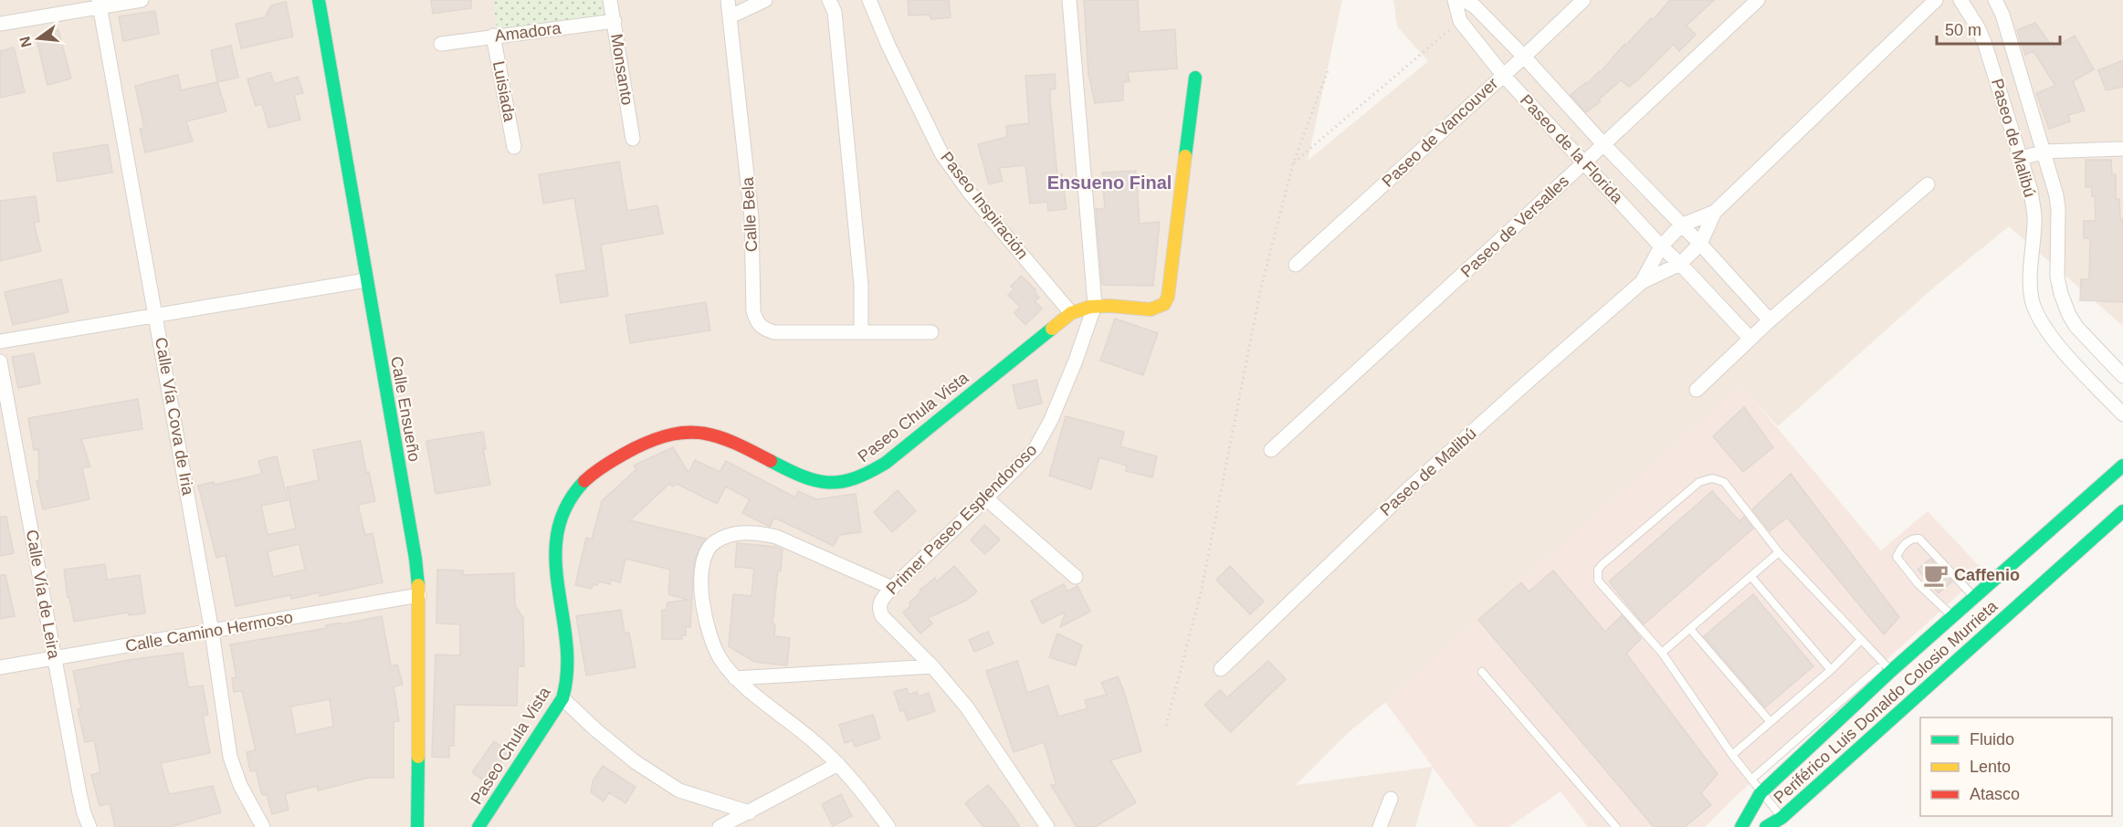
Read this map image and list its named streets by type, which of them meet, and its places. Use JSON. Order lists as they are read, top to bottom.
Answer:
{
  "streets": {
    "street": [
      "Amadora",
      "Monsanto",
      "Luisiada",
      "Paseo de Vancouver",
      "Paseo de Malibú",
      "Paseo de la Florida",
      "Paseo Inspiración",
      "Calle Bela",
      "Paseo de Versalles",
      "Calle Ensueño",
      "Calle Vía Cova de Iria",
      "Paseo Chula Vista",
      "Primer Paseo Esplendoroso",
      "Calle Vía de Leira",
      "Calle Camino Hermoso",
      "Periférico Luis Donaldo Colosio Murrieta"
    ]
  },
  "crossings": [
    ["Amadora", "Monsanto"],
    ["Amadora", "Luisiada"],
    ["Paseo de Vancouver", "Paseo de la Florida"],
    ["Paseo de Malibú", "Paseo de la Florida"],
    ["Paseo de la Florida", "Paseo de Versalles"],
    ["Paseo Inspiración", "Paseo Chula Vista"],
    ["Paseo Inspiración", "Primer Paseo Esplendoroso"],
    ["Calle Ensueño", "Calle Camino Hermoso"],
    ["Calle Vía Cova de Iria", "Calle Camino Hermoso"],
    ["Paseo Chula Vista", "Primer Paseo Esplendoroso"],
    ["Calle Vía de Leira", "Calle Camino Hermoso"]
  ],
  "districts": ["Ensueno Final"],
  "places": {
    "cafe": ["Caffenio"]
  },
  "legend": ["Fluido", "Lento", "Atasco"],
  "scale_bar": "50 m",
  "north": "left"
}
